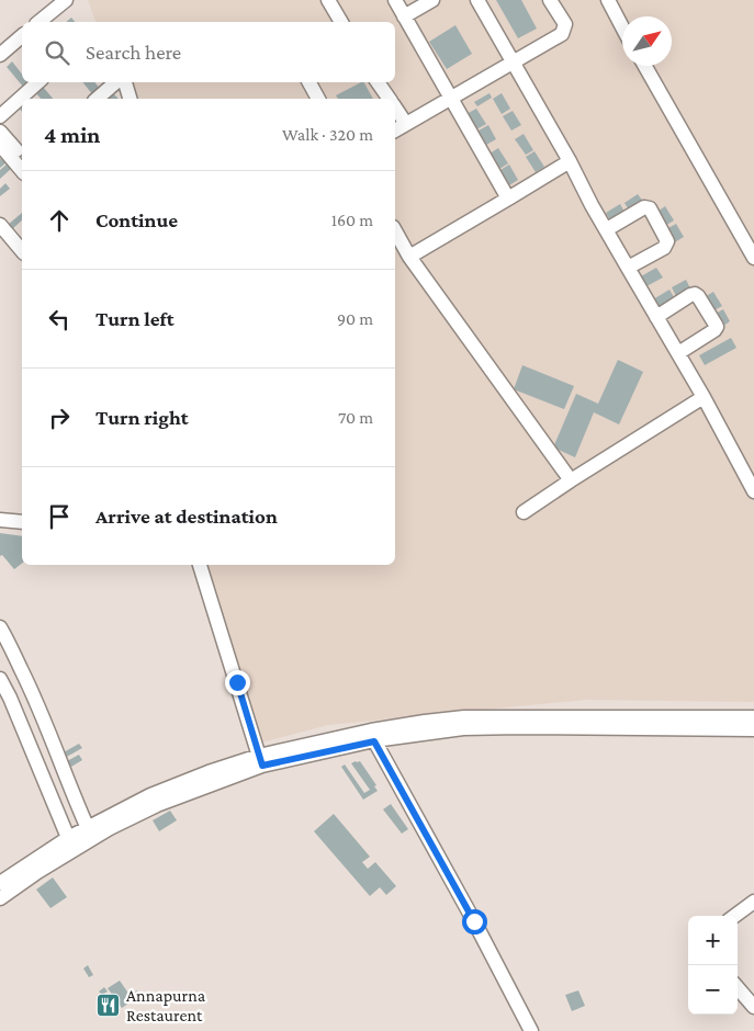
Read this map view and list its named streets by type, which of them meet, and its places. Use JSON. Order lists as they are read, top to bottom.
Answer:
{
  "places": {
    "restaurant": ["Annapurna Restaurent"]
  },
  "north": "top right",
  "page": {
    "search": "Search here",
    "heading": ["4 min", "Walk · 320 m"],
    "list": [
      ["Continue", "160 m"],
      ["Turn left", "90 m"],
      ["Turn right", "70 m"],
      "Arrive at destination"
    ],
    "map_buttons": ["+", "−"]
  }
}
